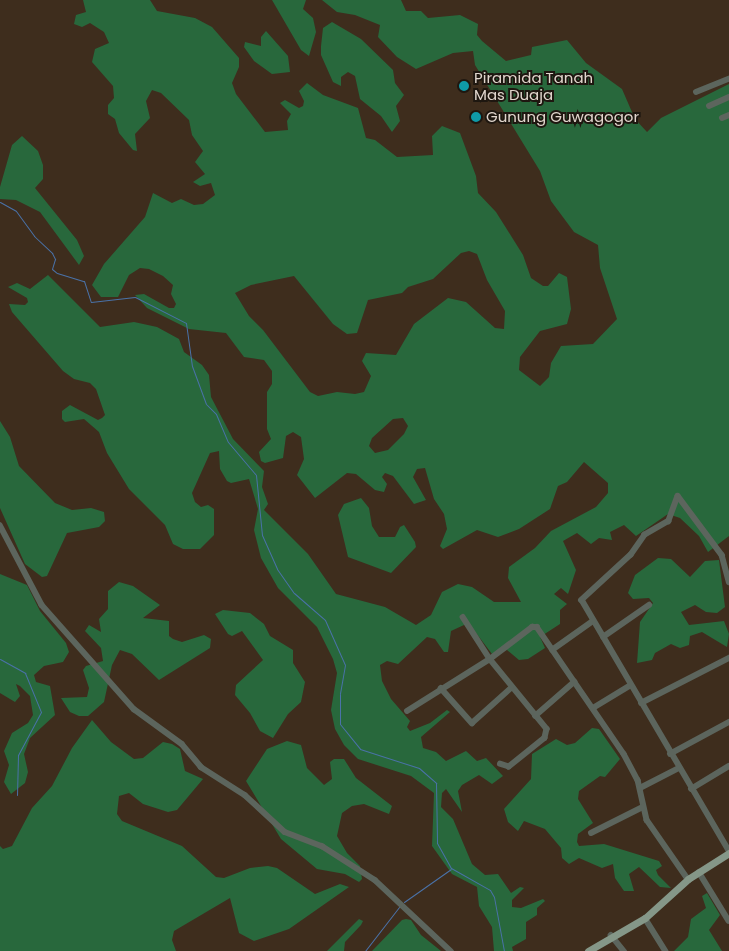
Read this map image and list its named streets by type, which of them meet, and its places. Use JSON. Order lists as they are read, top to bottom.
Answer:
{
  "places": ["Piramida Tanah Mas Duaja", "Gunung Guwagogor"]
}
